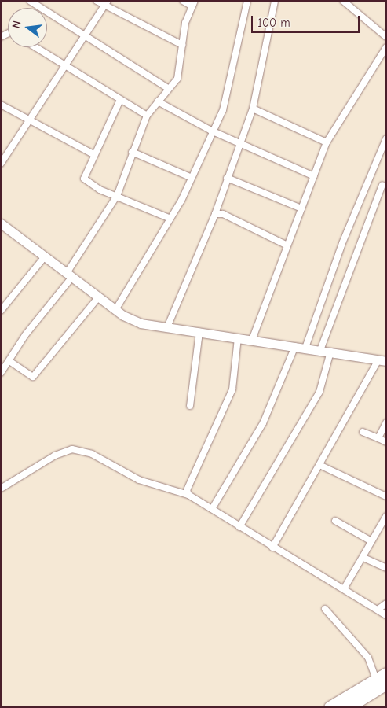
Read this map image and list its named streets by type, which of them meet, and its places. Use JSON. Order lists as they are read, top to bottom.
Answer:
{
  "scale_bar": "100 m",
  "north": "left"
}
